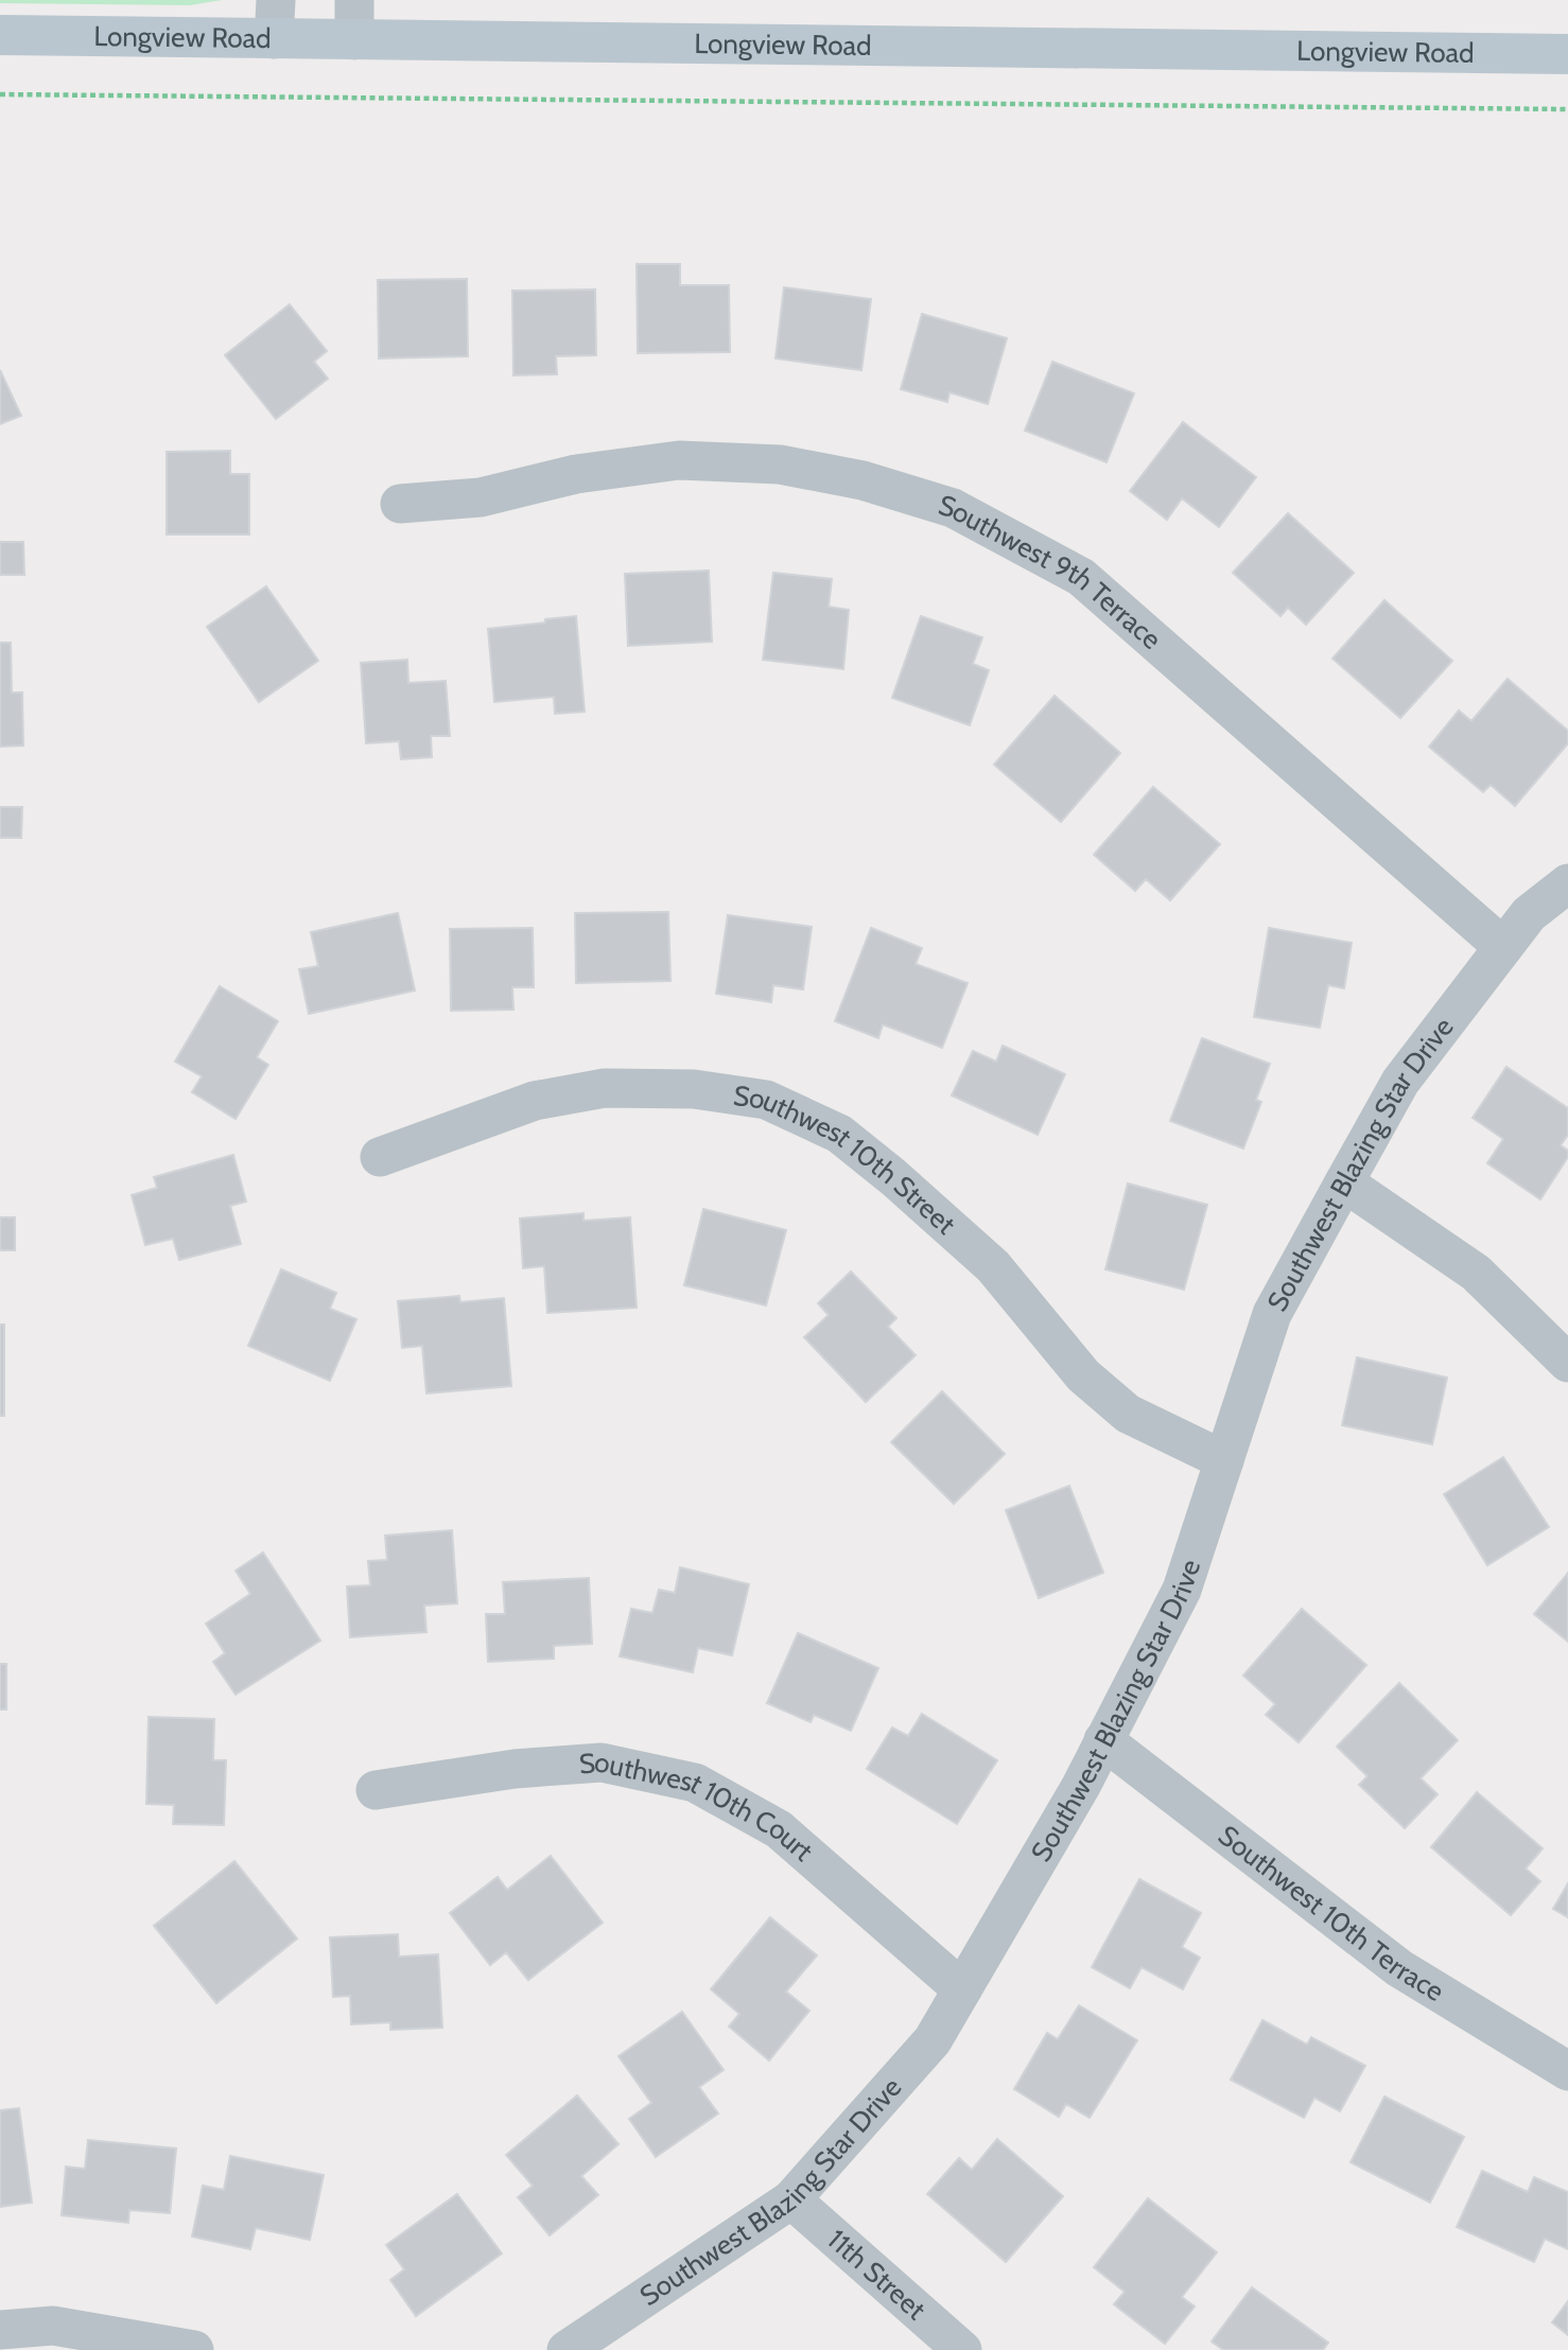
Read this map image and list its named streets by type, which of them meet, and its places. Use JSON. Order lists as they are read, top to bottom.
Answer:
{
  "streets": {
    "street": [
      "Longview Road",
      "Southwest 9th Terrace",
      "Southwest 10th Street",
      "Southwest Blazing Star Drive",
      "Southwest 10th Court",
      "Southwest 10th Terrace",
      "11th Street"
    ]
  },
  "crossings": [
    ["Southwest 9th Terrace", "Southwest Blazing Star Drive"],
    ["Southwest 10th Street", "Southwest Blazing Star Drive"],
    ["Southwest Blazing Star Drive", "Southwest 10th Court"],
    ["Southwest Blazing Star Drive", "Southwest 10th Terrace"],
    ["Southwest Blazing Star Drive", "11th Street"]
  ]
}
